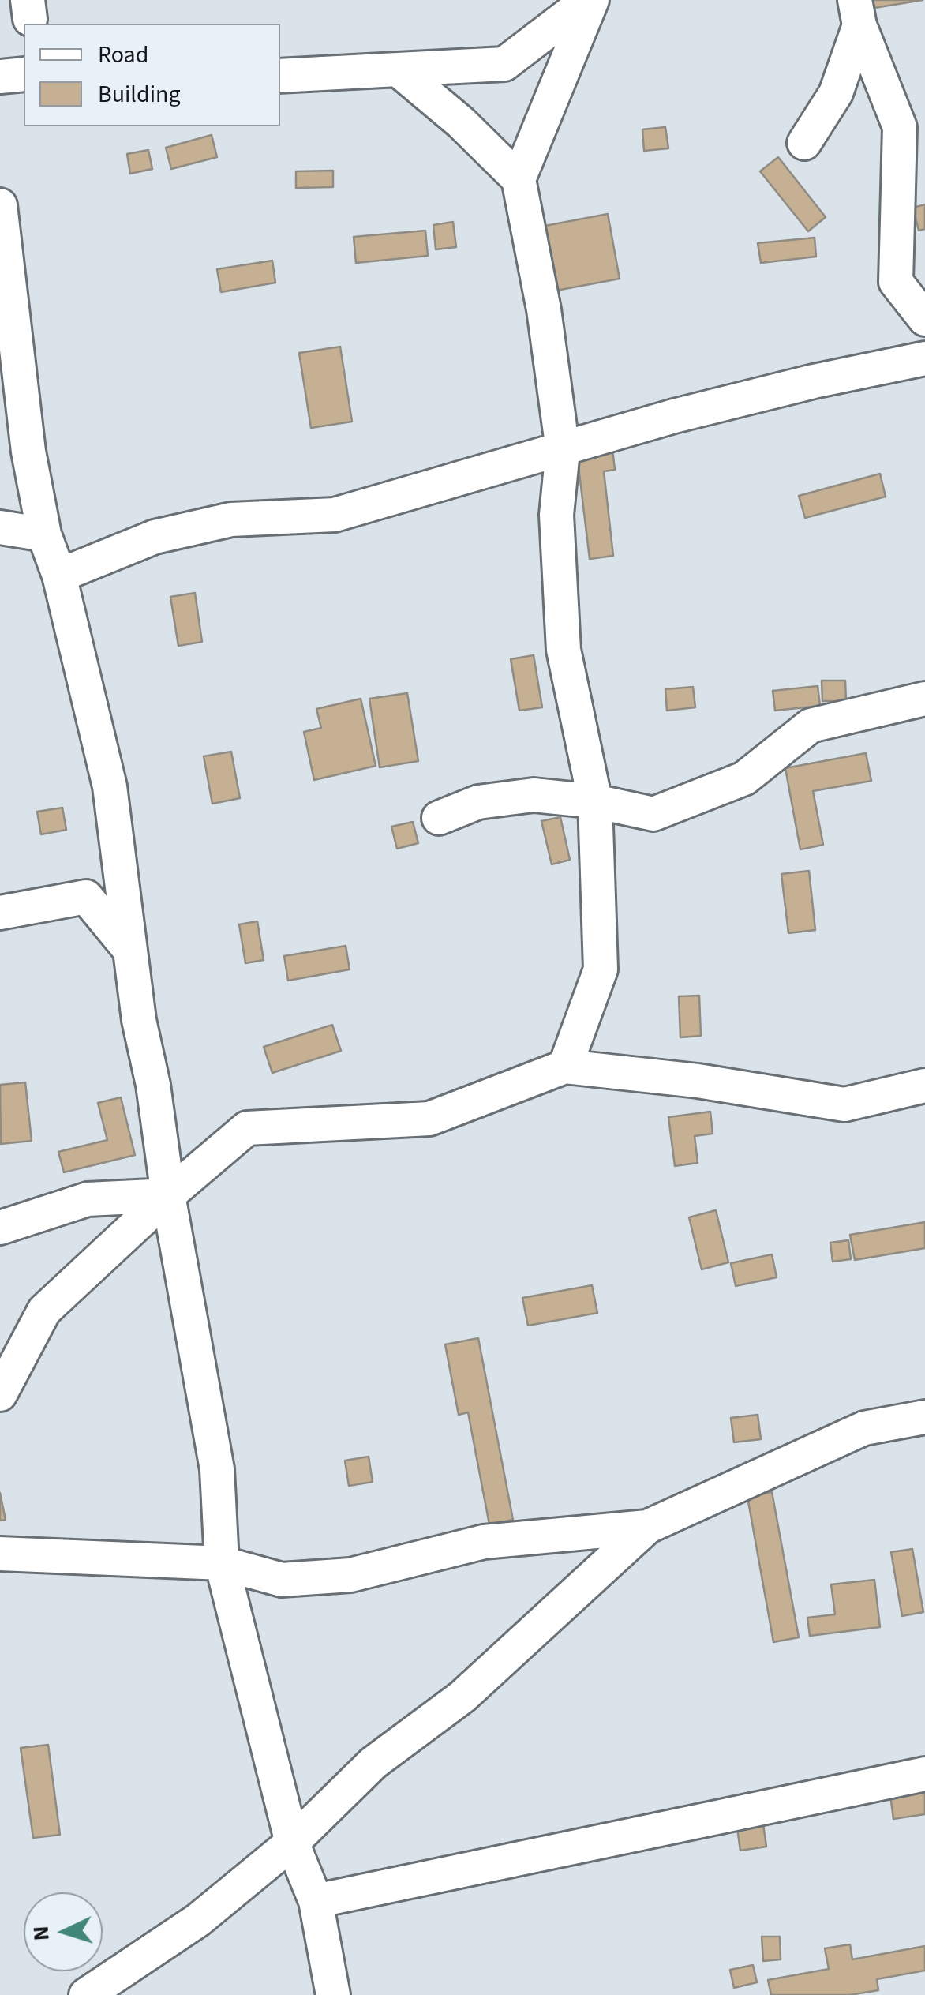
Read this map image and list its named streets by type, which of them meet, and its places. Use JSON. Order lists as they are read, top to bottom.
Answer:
{
  "legend": ["Road", "Building"],
  "north": "left"
}
